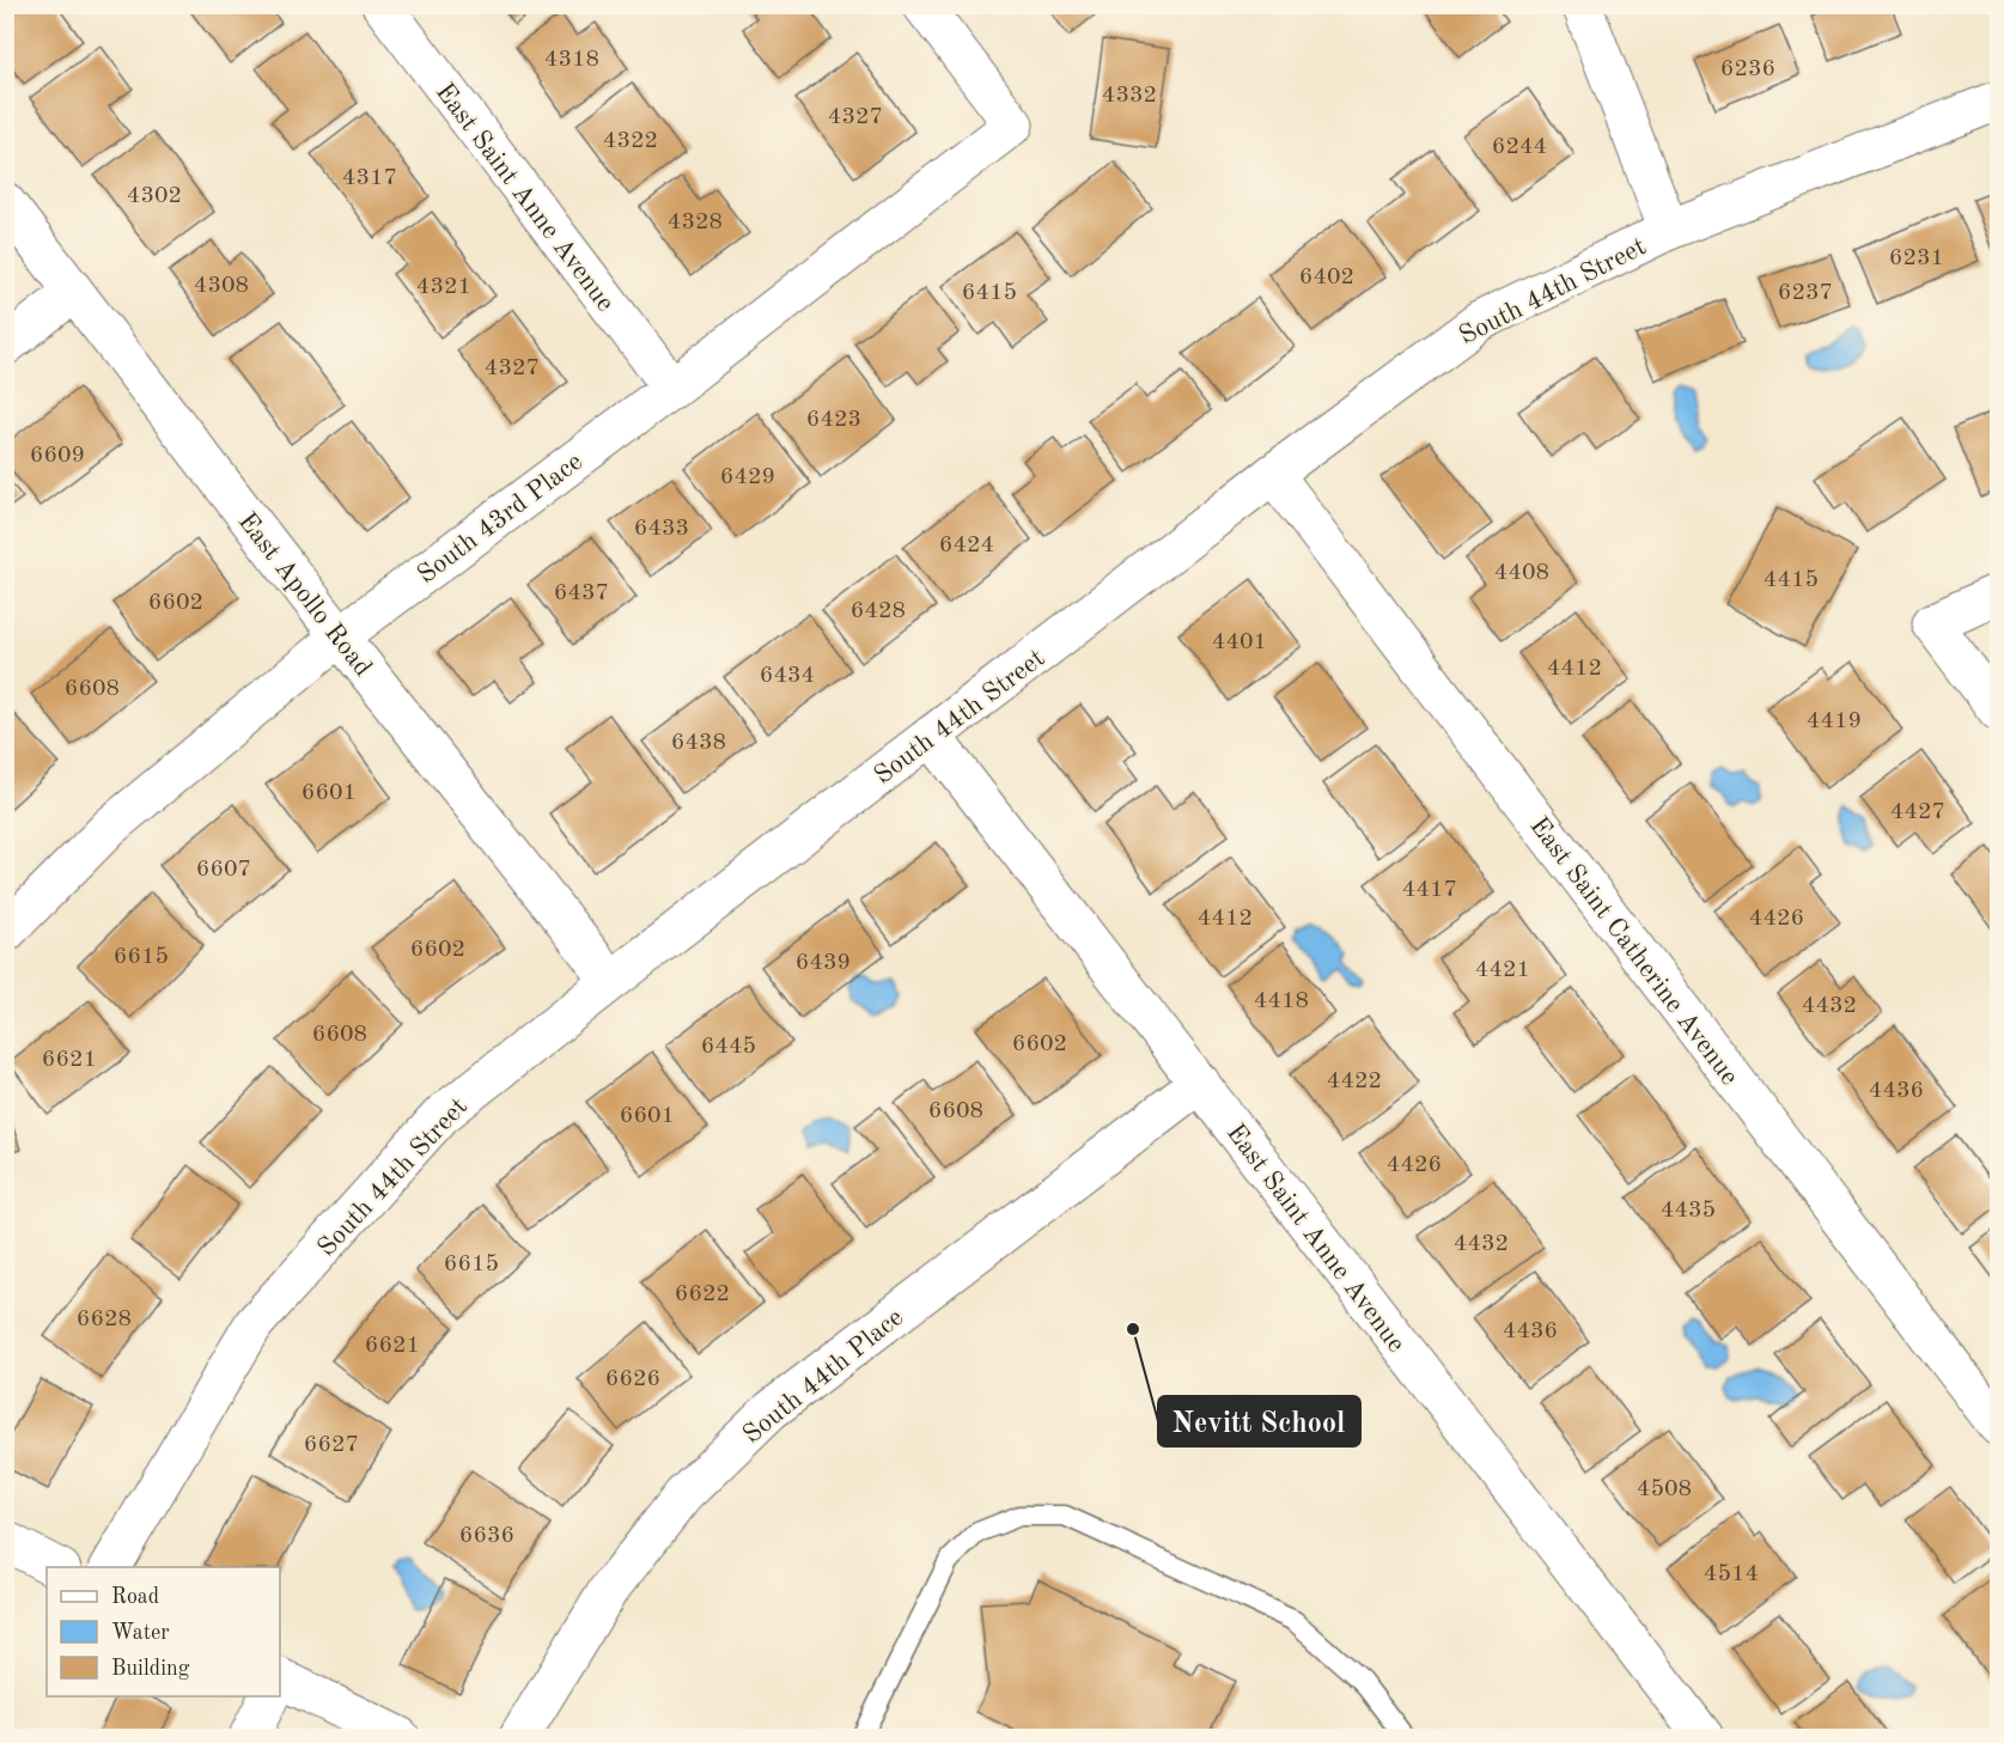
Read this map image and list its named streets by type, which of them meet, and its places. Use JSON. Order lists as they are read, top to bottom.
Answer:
{
  "streets": {
    "street": [
      "East Saint Anne Avenue",
      "South 44th Street",
      "South 43rd Place",
      "East Apollo Road",
      "East Saint Catherine Avenue",
      "South 44th Place"
    ]
  },
  "crossings": [
    ["East Saint Anne Avenue", "South 44th Street"],
    ["East Saint Anne Avenue", "South 43rd Place"],
    ["East Saint Anne Avenue", "South 44th Place"],
    ["South 44th Street", "East Apollo Road"],
    ["South 44th Street", "East Saint Catherine Avenue"],
    ["South 43rd Place", "East Apollo Road"]
  ],
  "places": ["Nevitt School"],
  "house_numbers": [
    "4318",
    "6236",
    "4332",
    "4327",
    "4322",
    "6244",
    "4317",
    "4302",
    "4328",
    "6231",
    "6402",
    "4308",
    "4321",
    "6415",
    "6237",
    "4327",
    "6423",
    "6609",
    "6429",
    "6433",
    "6424",
    "4408",
    "4415",
    "6437",
    "6602",
    "6428",
    "4401",
    "4412",
    "6434",
    "6608",
    "4419",
    "6438",
    "6601",
    "4427",
    "6607",
    "4417",
    "4412",
    "4426",
    "6602",
    "6615",
    "6439",
    "4421",
    "4418",
    "4432",
    "6608",
    "6602",
    "6445",
    "6621",
    "4422",
    "4436",
    "6608",
    "6601",
    "4426",
    "4435",
    "4432",
    "6615",
    "6622",
    "6628",
    "4436",
    "6621",
    "6626",
    "6627",
    "4508",
    "6636",
    "4514"
  ],
  "legend": ["Road", "Water", "Building"]
}
